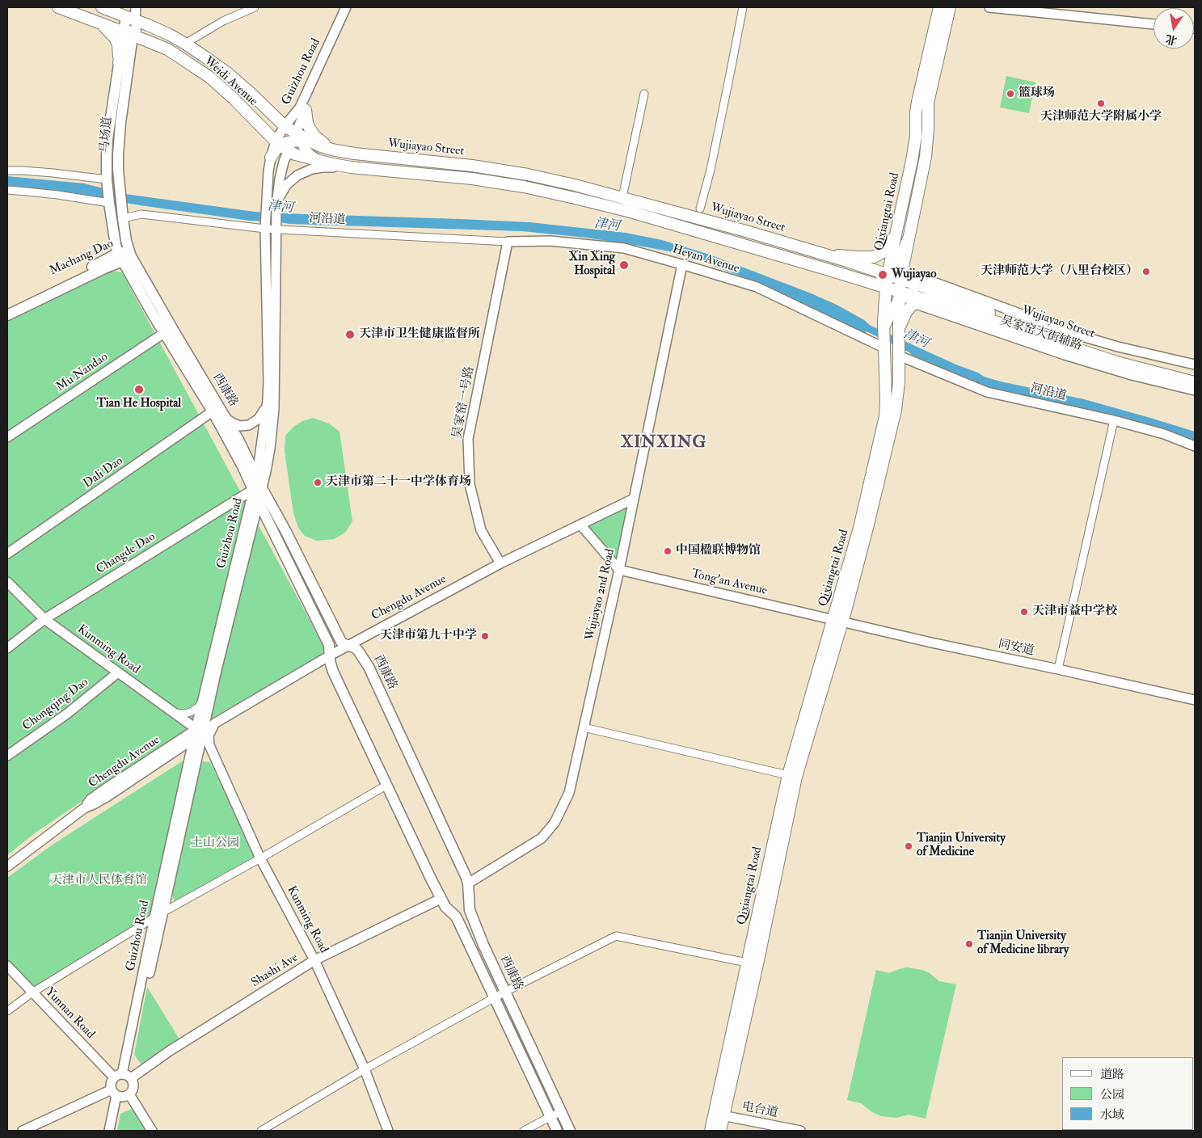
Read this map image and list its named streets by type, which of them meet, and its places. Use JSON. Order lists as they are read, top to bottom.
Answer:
{
  "streets": {
    "main road": [
      "Weidi Avenue",
      "马场道",
      "Wujiayao Street",
      "Qixiangtai Road",
      "Machang Dao",
      "西康路"
    ],
    "street": [
      "Guizhou Road",
      "河沿道",
      "Heyan Avenue",
      "吴家窑大街辅路",
      "Mu Nandao",
      "吴家窑一号路",
      "Dali Dao",
      "Changde Dao",
      "Tong'an Avenue",
      "Wujiayao 2nd Road",
      "Chengdu Avenue",
      "同安道",
      "Kunming Road",
      "Chongqing Dao",
      "Shashi Ave",
      "Yunnan Road",
      "电台道"
    ]
  },
  "crossings": [
    ["Guizhou Road", "Weidi Avenue"],
    ["Guizhou Road", "Wujiayao Street"],
    ["Guizhou Road", "河沿道"],
    ["Guizhou Road", "西康路"],
    ["Guizhou Road", "Changde Dao"],
    ["Guizhou Road", "Chengdu Avenue"],
    ["Guizhou Road", "Kunming Road"],
    ["Guizhou Road", "Shashi Ave"],
    ["Guizhou Road", "Yunnan Road"],
    ["Weidi Avenue", "Wujiayao Street"],
    ["马场道", "河沿道"],
    ["马场道", "Machang Dao"],
    ["马场道", "西康路"],
    ["Wujiayao Street", "Qixiangtai Road"],
    ["Wujiayao Street", "吴家窑大街辅路"],
    ["Qixiangtai Road", "河沿道"],
    ["Qixiangtai Road", "Heyan Avenue"],
    ["Qixiangtai Road", "Tong'an Avenue"],
    ["Qixiangtai Road", "同安道"],
    ["Qixiangtai Road", "电台道"],
    ["河沿道", "Heyan Avenue"],
    ["河沿道", "吴家窑一号路"],
    ["Machang Dao", "西康路"],
    ["Heyan Avenue", "吴家窑一号路"],
    ["Heyan Avenue", "Wujiayao 2nd Road"],
    ["Mu Nandao", "西康路"],
    ["西康路", "Dali Dao"],
    ["西康路", "Changde Dao"],
    ["西康路", "Wujiayao 2nd Road"],
    ["西康路", "Chengdu Avenue"],
    ["西康路", "Shashi Ave"],
    ["吴家窑一号路", "Chengdu Avenue"],
    ["Changde Dao", "Kunming Road"],
    ["Tong'an Avenue", "Wujiayao 2nd Road"],
    ["Tong'an Avenue", "同安道"],
    ["Wujiayao 2nd Road", "Chengdu Avenue"],
    ["Chengdu Avenue", "Kunming Road"],
    ["Kunming Road", "Chongqing Dao"],
    ["Kunming Road", "Shashi Ave"],
    ["Shashi Ave", "Yunnan Road"]
  ],
  "districts": ["XINXING"],
  "water": ["津河"],
  "parks": ["土山公园", "天津市人民体育馆"],
  "places": [
    "篮球场",
    "天津师范大学附属小学",
    "Xin Xing Hospital",
    "天津师范大学（八里台校区）",
    "Wujiayao",
    "天津市卫生健康监督所",
    "Tian He Hospital",
    "天津市第二十一中学体育场",
    "中国楹联博物馆",
    "天津市益中学校",
    "天津市第九十中学",
    "Tianjin University of Medicine",
    "Tianjin University of Medicine library"
  ],
  "legend": ["道路", "公园", "水域"],
  "north": "bottom"
}
